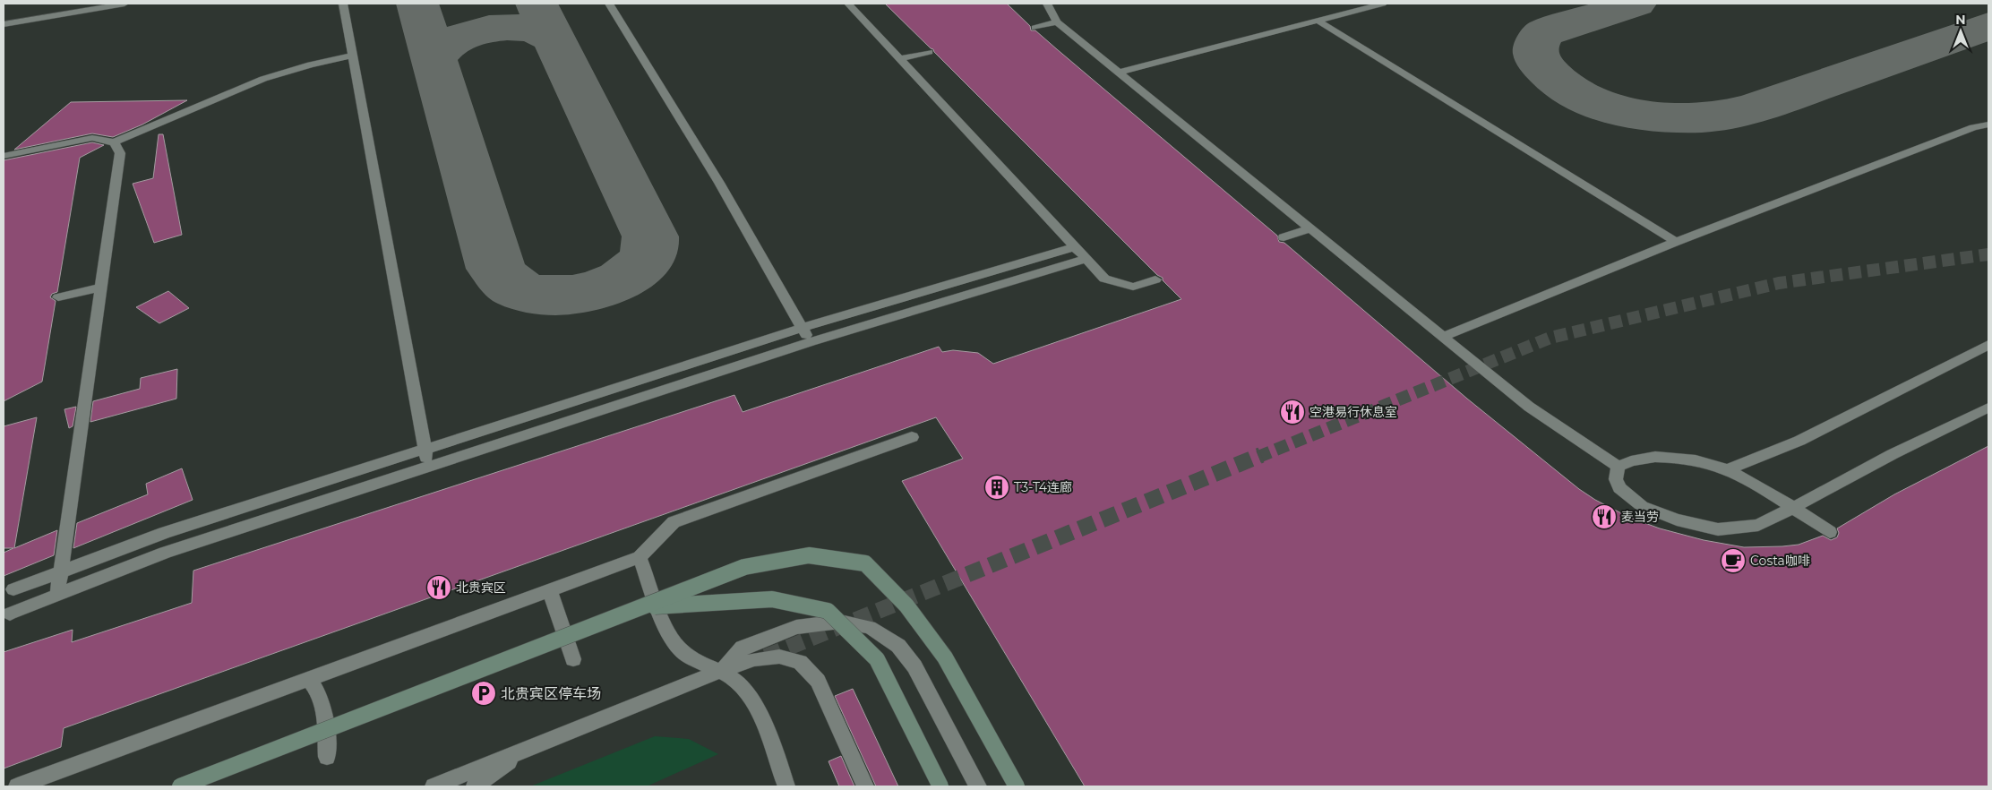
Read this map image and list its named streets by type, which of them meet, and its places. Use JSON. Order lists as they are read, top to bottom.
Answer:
{
  "places": {
    "restaurant": ["空港易行休息室", "麦当劳", "北贵宾区"],
    "building": ["T3-T4连廊"],
    "cafe": ["Costa咖啡"],
    "parking": ["北贵宾区停车场"]
  },
  "north": "top"
}
